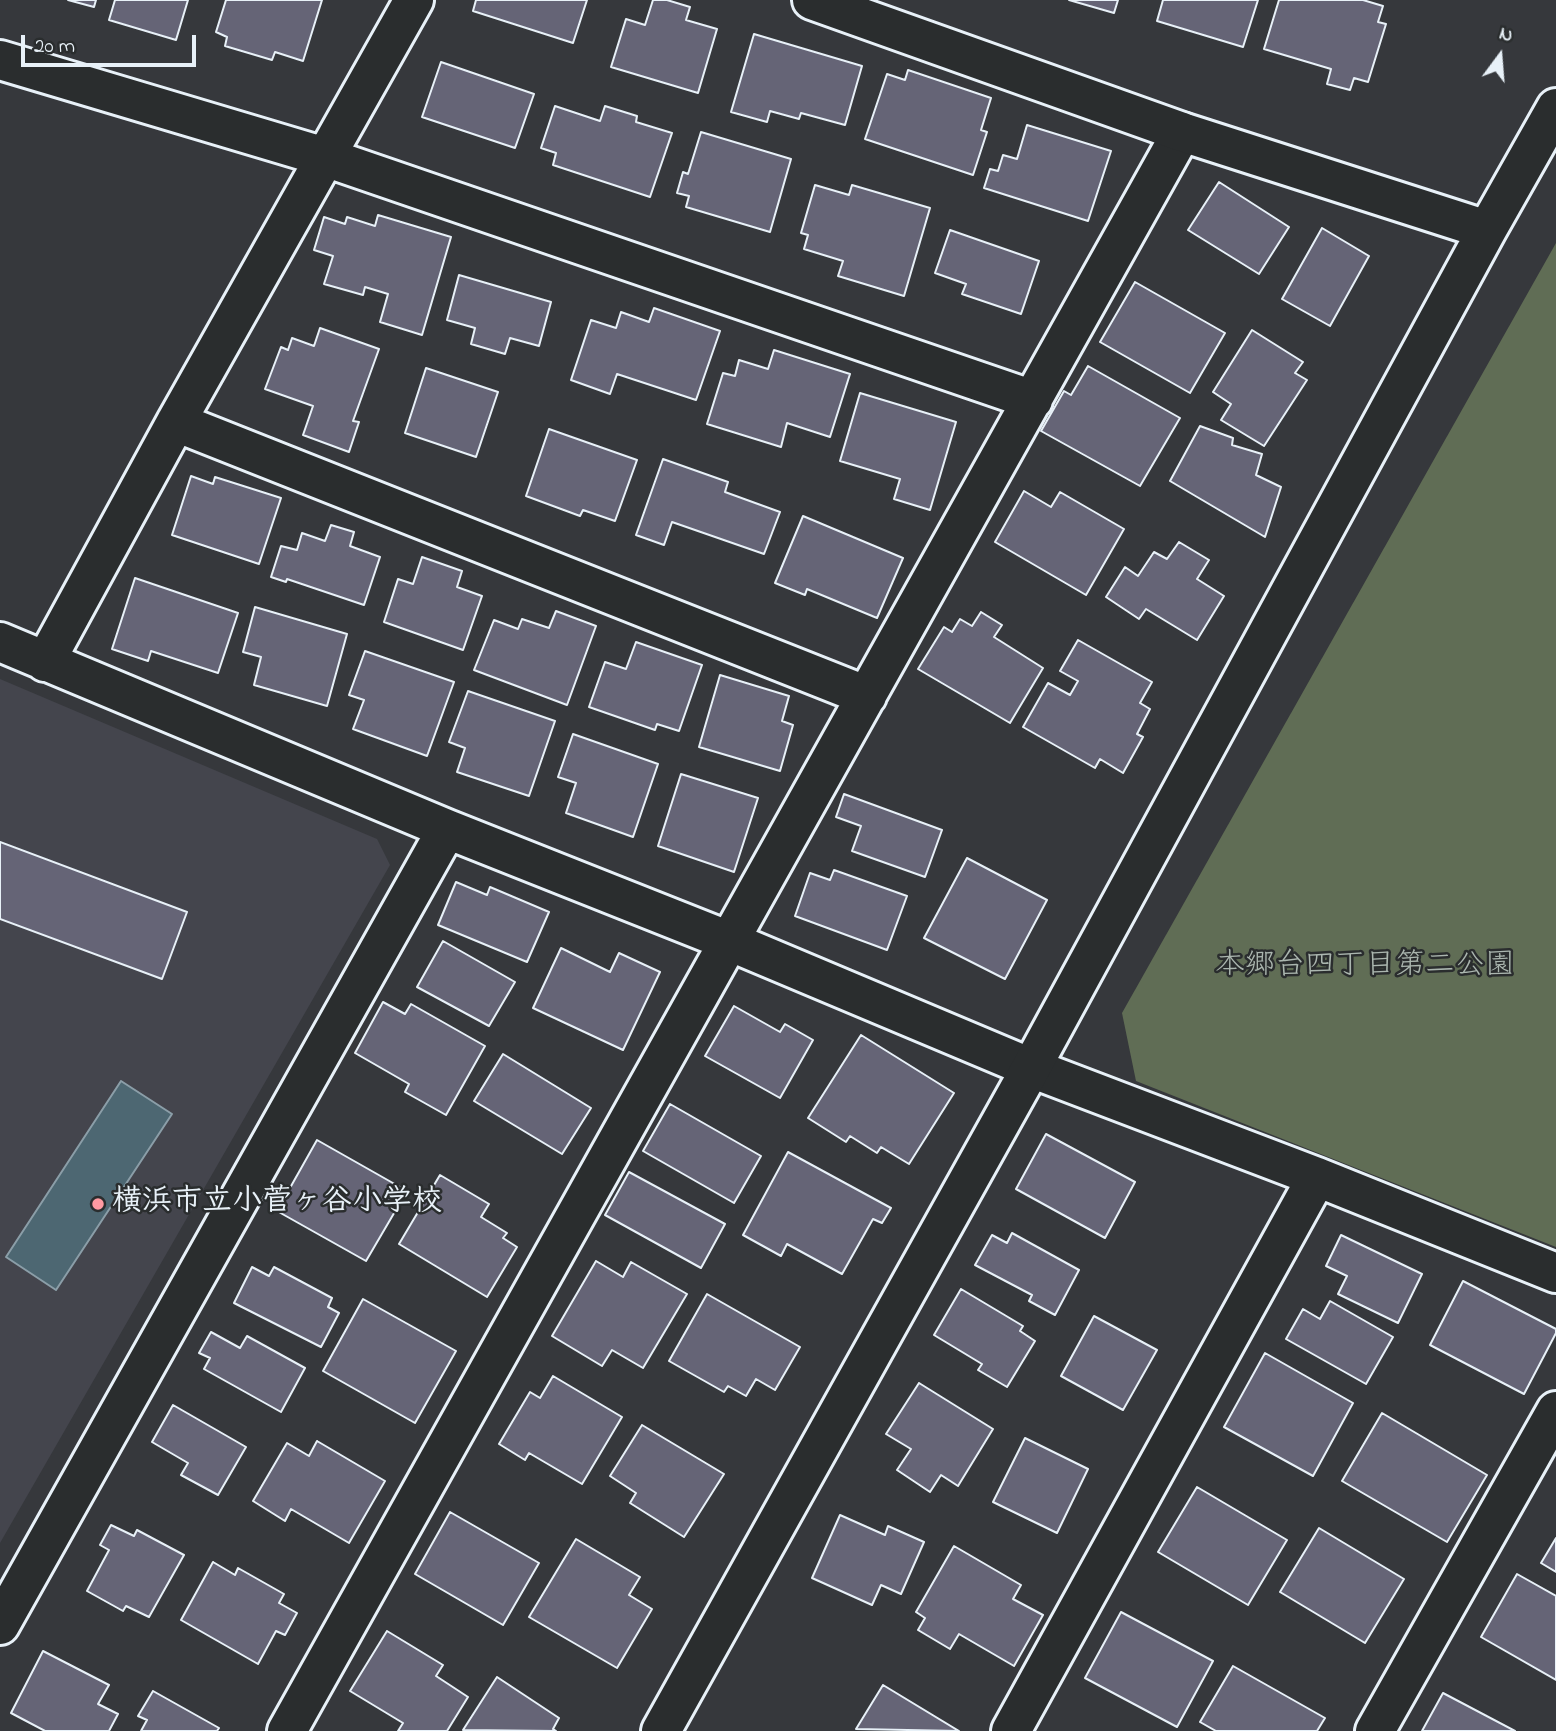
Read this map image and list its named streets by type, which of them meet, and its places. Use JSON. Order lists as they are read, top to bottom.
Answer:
{
  "parks": ["本郷台四丁目第二公園"],
  "places": ["横浜市立小菅ヶ谷小学校"],
  "scale_bar": "20 m",
  "north": "top"
}
